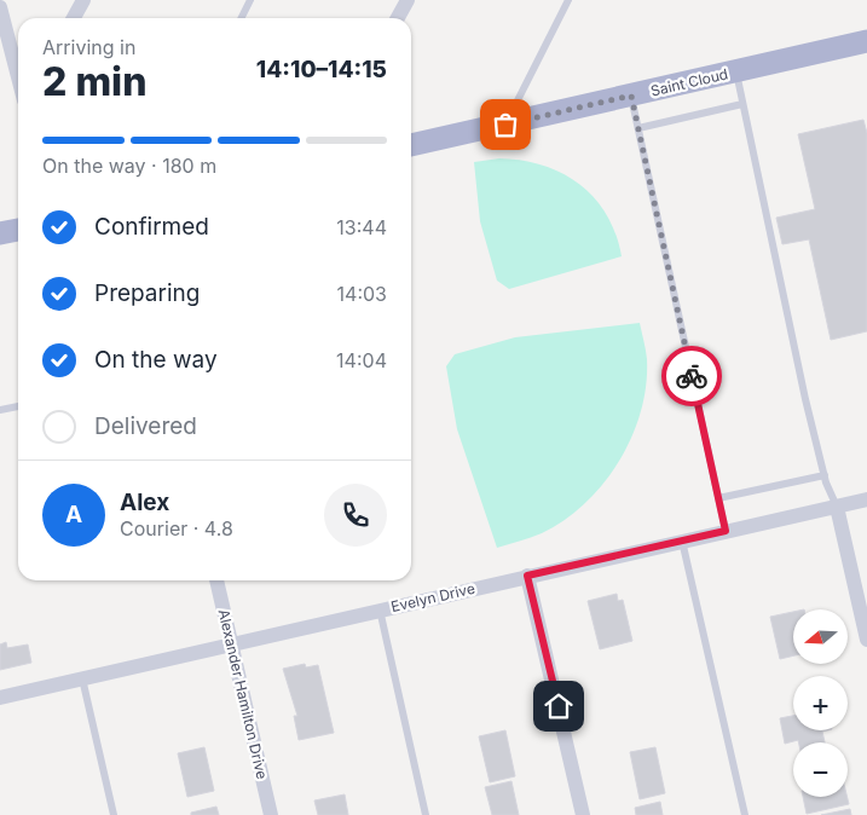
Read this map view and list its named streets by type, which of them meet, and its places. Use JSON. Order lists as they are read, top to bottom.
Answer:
{
  "streets": {
    "main road": ["Saint Cloud"],
    "street": ["Evelyn Drive", "Alexander Hamilton Drive"]
  },
  "crossings": [
    ["Evelyn Drive", "Alexander Hamilton Drive"]
  ],
  "north": "left",
  "page": {
    "heading": ["2 min", "Arriving in", "14:10–14:15"],
    "panel": ["Alex", "Courier · 4.8"],
    "bar": "On the way · 180 m",
    "list": [
      ["Confirmed", "13:44"],
      ["Preparing", "14:03"],
      ["On the way", "14:04"],
      "Delivered"
    ],
    "round": "A",
    "map_buttons": ["+", "−"]
  }
}
